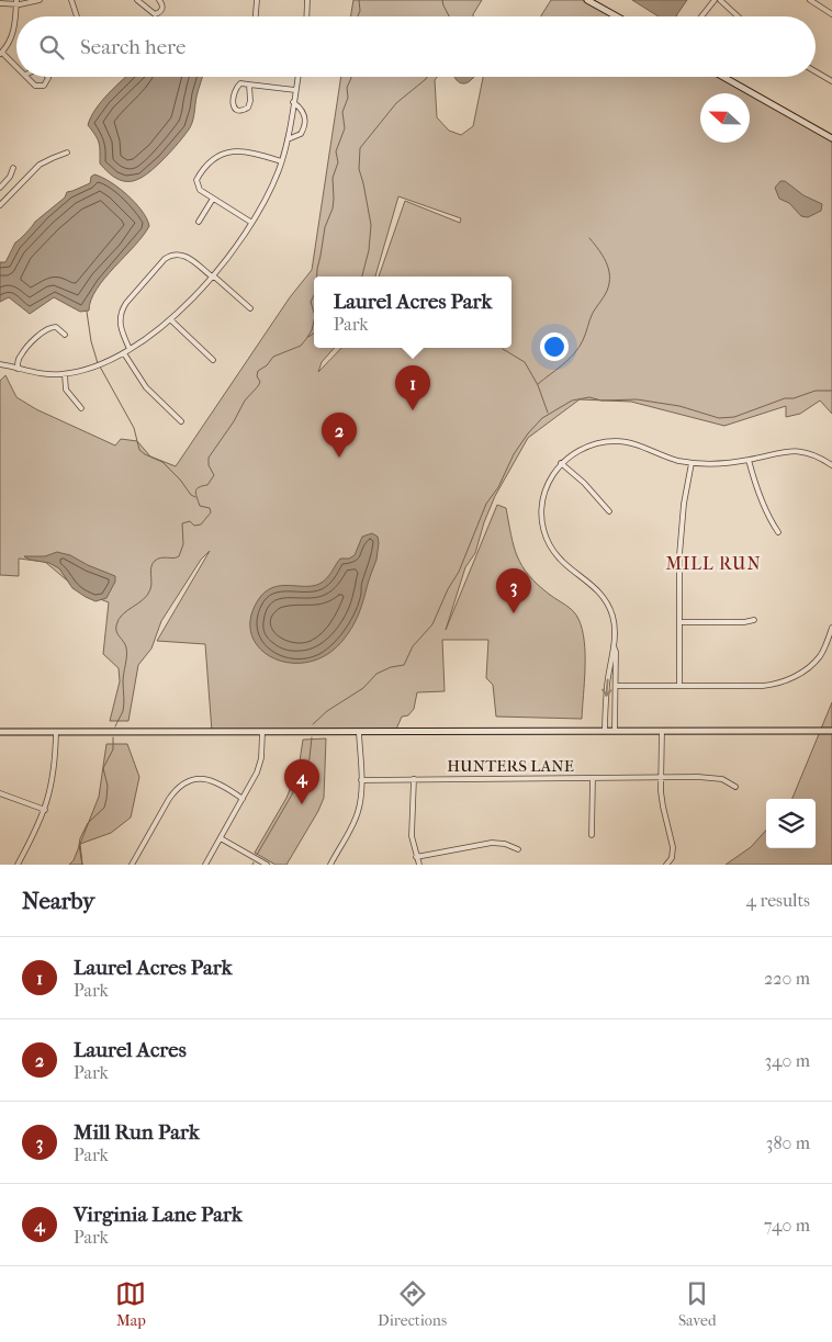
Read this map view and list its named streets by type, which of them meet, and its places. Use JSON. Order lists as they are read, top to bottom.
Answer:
{
  "streets": {
    "street": ["HUNTERS LANE"]
  },
  "districts": ["MILL RUN"],
  "north": "left",
  "page": {
    "search": "Search here",
    "popup": ["Laurel Acres Park", "Park"],
    "pins": [
      "1",
      "2",
      "3",
      "4"
    ],
    "heading": ["Nearby", "4 results"],
    "list": [
      {
        "mark": "1",
        "name": "Laurel Acres Park",
        "note": "Park",
        "value": "220 m"
      },
      {
        "mark": "2",
        "name": "Laurel Acres",
        "note": "Park",
        "value": "340 m"
      },
      {
        "mark": "3",
        "name": "Mill Run Park",
        "note": "Park",
        "value": "380 m"
      },
      {
        "mark": "4",
        "name": "Virginia Lane Park",
        "note": "Park",
        "value": "740 m"
      }
    ],
    "nav": ["Map", "Directions", "Saved"]
  }
}
